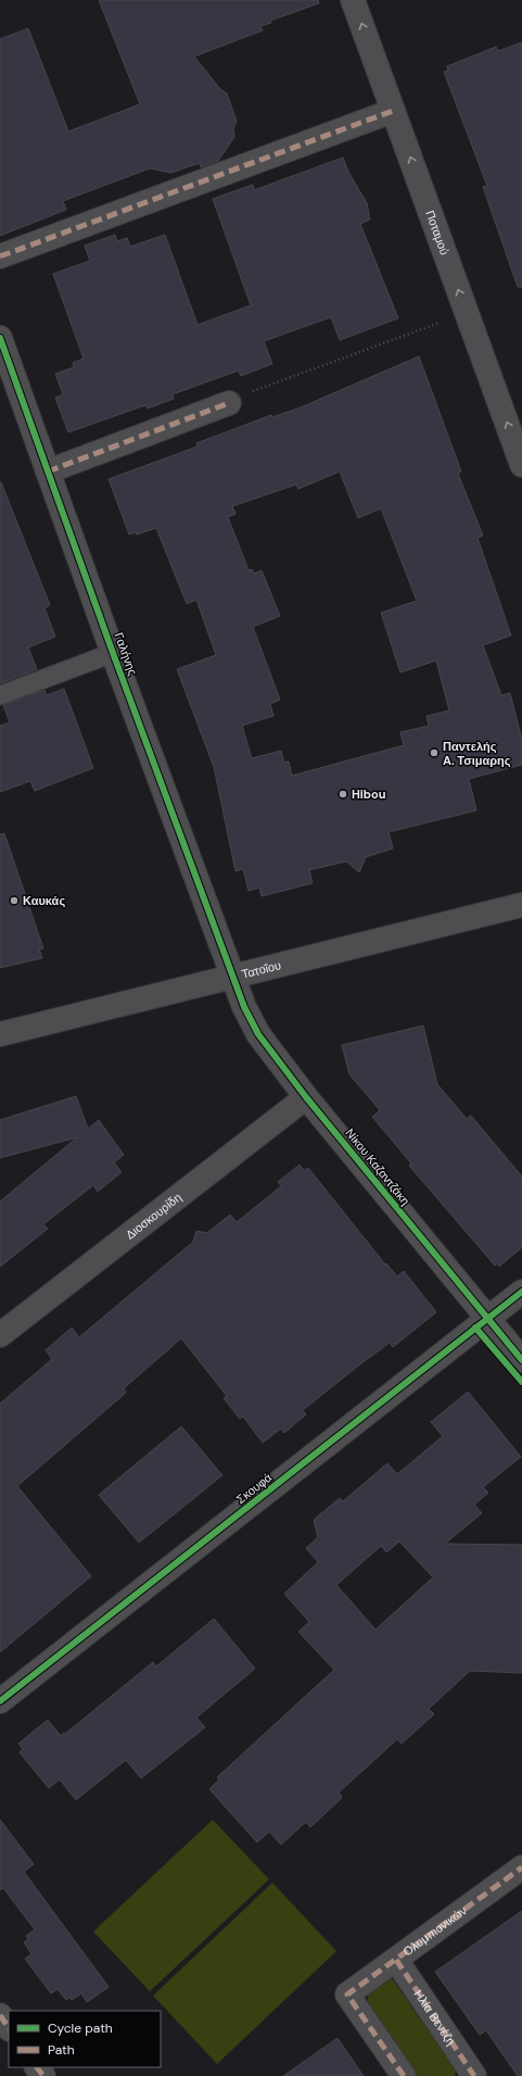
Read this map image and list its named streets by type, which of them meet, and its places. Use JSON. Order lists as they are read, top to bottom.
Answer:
{
  "streets": {
    "street": [
      "Ποταμού",
      "Γαλήνης",
      "Τατοΐου",
      "Νίκου Καζαντζάκη",
      "Διοσκουρίδη",
      "Σκουφά",
      "Ολυμπιονικών",
      "Ηλία Βενέζη"
    ]
  },
  "crossings": [
    ["Γαλήνης", "Τατοΐου"],
    ["Γαλήνης", "Νίκου Καζαντζάκη"],
    ["Τατοΐου", "Νίκου Καζαντζάκη"],
    ["Νίκου Καζαντζάκη", "Διοσκουρίδη"],
    ["Νίκου Καζαντζάκη", "Σκουφά"],
    ["Ολυμπιονικών", "Ηλία Βενέζη"]
  ],
  "one_way": ["Ποταμού"],
  "places": ["Παντελής Α. Τσιμαρης", "Hibou", "Καυκάς"],
  "legend": ["Cycle path", "Path"]
}
